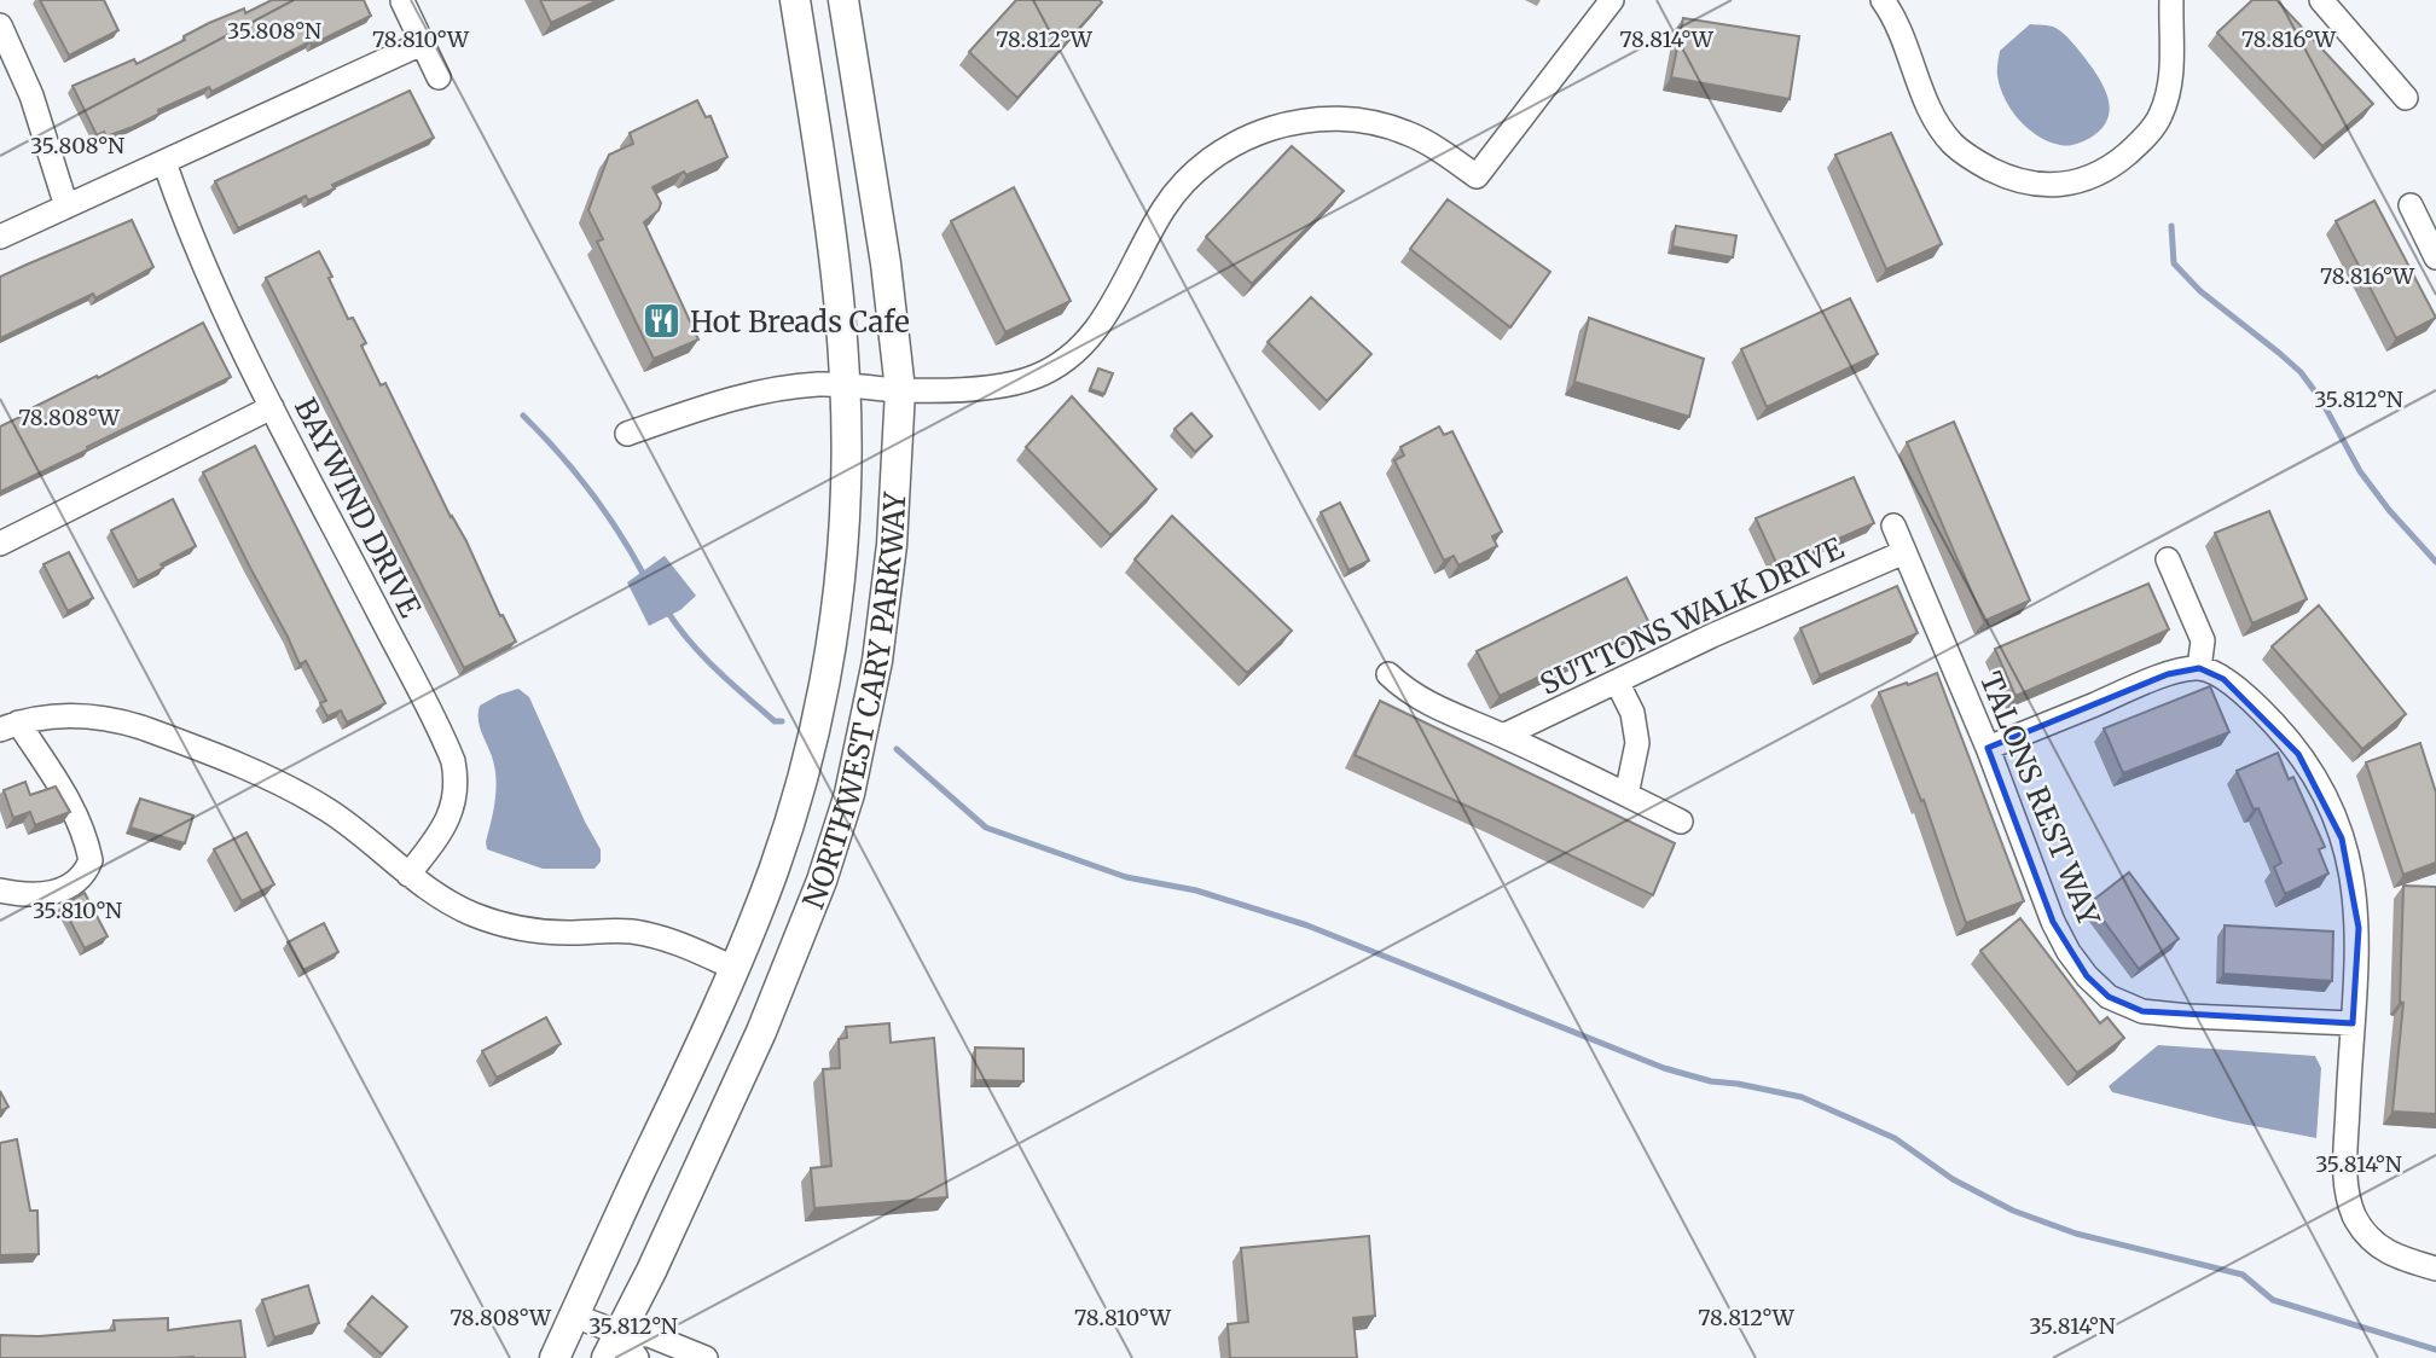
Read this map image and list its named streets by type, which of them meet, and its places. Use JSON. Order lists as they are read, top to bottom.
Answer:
{
  "streets": {
    "main road": ["NORTHWEST CARY PARKWAY"],
    "street": ["BAYWIND DRIVE", "SUTTONS WALK DRIVE", "TALONS REST WAY"]
  },
  "crossings": [
    ["SUTTONS WALK DRIVE", "TALONS REST WAY"]
  ],
  "places": {
    "restaurant": ["Hot Breads Cafe"]
  },
  "coordinates": [
    "35.808°N",
    "78.810°W",
    "78.812°W",
    "78.814°W",
    "78.816°W",
    "35.812°N",
    "78.808°W",
    "35.810°N",
    "35.814°N"
  ]
}
